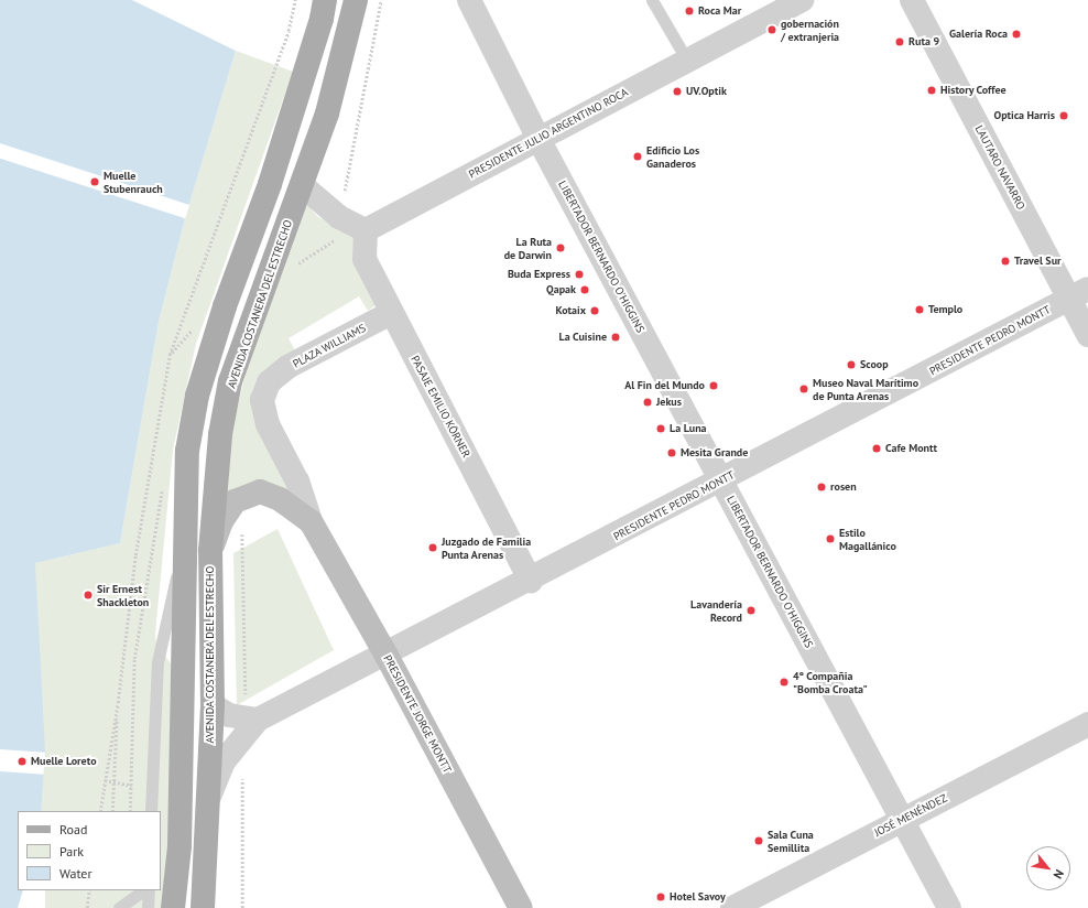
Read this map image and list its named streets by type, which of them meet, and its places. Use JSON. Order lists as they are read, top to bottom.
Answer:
{
  "streets": {
    "main road": ["AVENIDA COSTANERA DEL ESTRECHO", "PRESIDENTE JORGE MONTT"],
    "street": [
      "PRESIDENTE JULIO ARGENTINO ROCA",
      "LAUTARO NAVARRO",
      "LIBERTADOR BERNARDO O'HIGGINS",
      "PRESIDENTE PEDRO MONTT",
      "PLAZA WILLIAMS",
      "PASAJE EMILIO KÖRNER",
      "JOSÉ MENÉNDEZ"
    ]
  },
  "crossings": [
    ["PRESIDENTE JULIO ARGENTINO ROCA", "LIBERTADOR BERNARDO O'HIGGINS"],
    ["PRESIDENTE JULIO ARGENTINO ROCA", "PASAJE EMILIO KÖRNER"],
    ["LAUTARO NAVARRO", "PRESIDENTE PEDRO MONTT"],
    ["LIBERTADOR BERNARDO O'HIGGINS", "PRESIDENTE PEDRO MONTT"],
    ["LIBERTADOR BERNARDO O'HIGGINS", "JOSÉ MENÉNDEZ"],
    ["AVENIDA COSTANERA DEL ESTRECHO", "PRESIDENTE PEDRO MONTT"],
    ["AVENIDA COSTANERA DEL ESTRECHO", "PRESIDENTE JORGE MONTT"],
    ["PRESIDENTE PEDRO MONTT", "PASAJE EMILIO KÖRNER"],
    ["PRESIDENTE PEDRO MONTT", "PRESIDENTE JORGE MONTT"],
    ["PLAZA WILLIAMS", "PASAJE EMILIO KÖRNER"],
    ["PLAZA WILLIAMS", "PRESIDENTE JORGE MONTT"]
  ],
  "places": [
    "Roca Mar",
    "gobernación / extranjeria",
    "Galería Roca",
    "Ruta 9",
    "History Coffee",
    "UV.Optik",
    "Optica Harris",
    "Edificio Los Ganaderos",
    "Muelle Stubenrauch",
    "La Ruta de Darwin",
    "Travel Sur",
    "Buda Express",
    "Qapak",
    "Templo",
    "Kotaix",
    "La Cuisine",
    "Scoop",
    "Al Fin del Mundo",
    "Museo Naval Marítimo de Punta Arenas",
    "Jekus",
    "La Luna",
    "Cafe Montt",
    "Mesita Grande",
    "rosen",
    "Estilo Magallánico",
    "Juzgado de Familia Punta Arenas",
    "Sir Ernest Shackleton",
    "Lavandería Record",
    "4º Compañia \"Bomba Croata\"",
    "Muelle Loreto",
    "Sala Cuna Semillita",
    "Hotel Savoy"
  ],
  "legend": ["Road", "Park", "Water"],
  "north": "bottom right"
}
